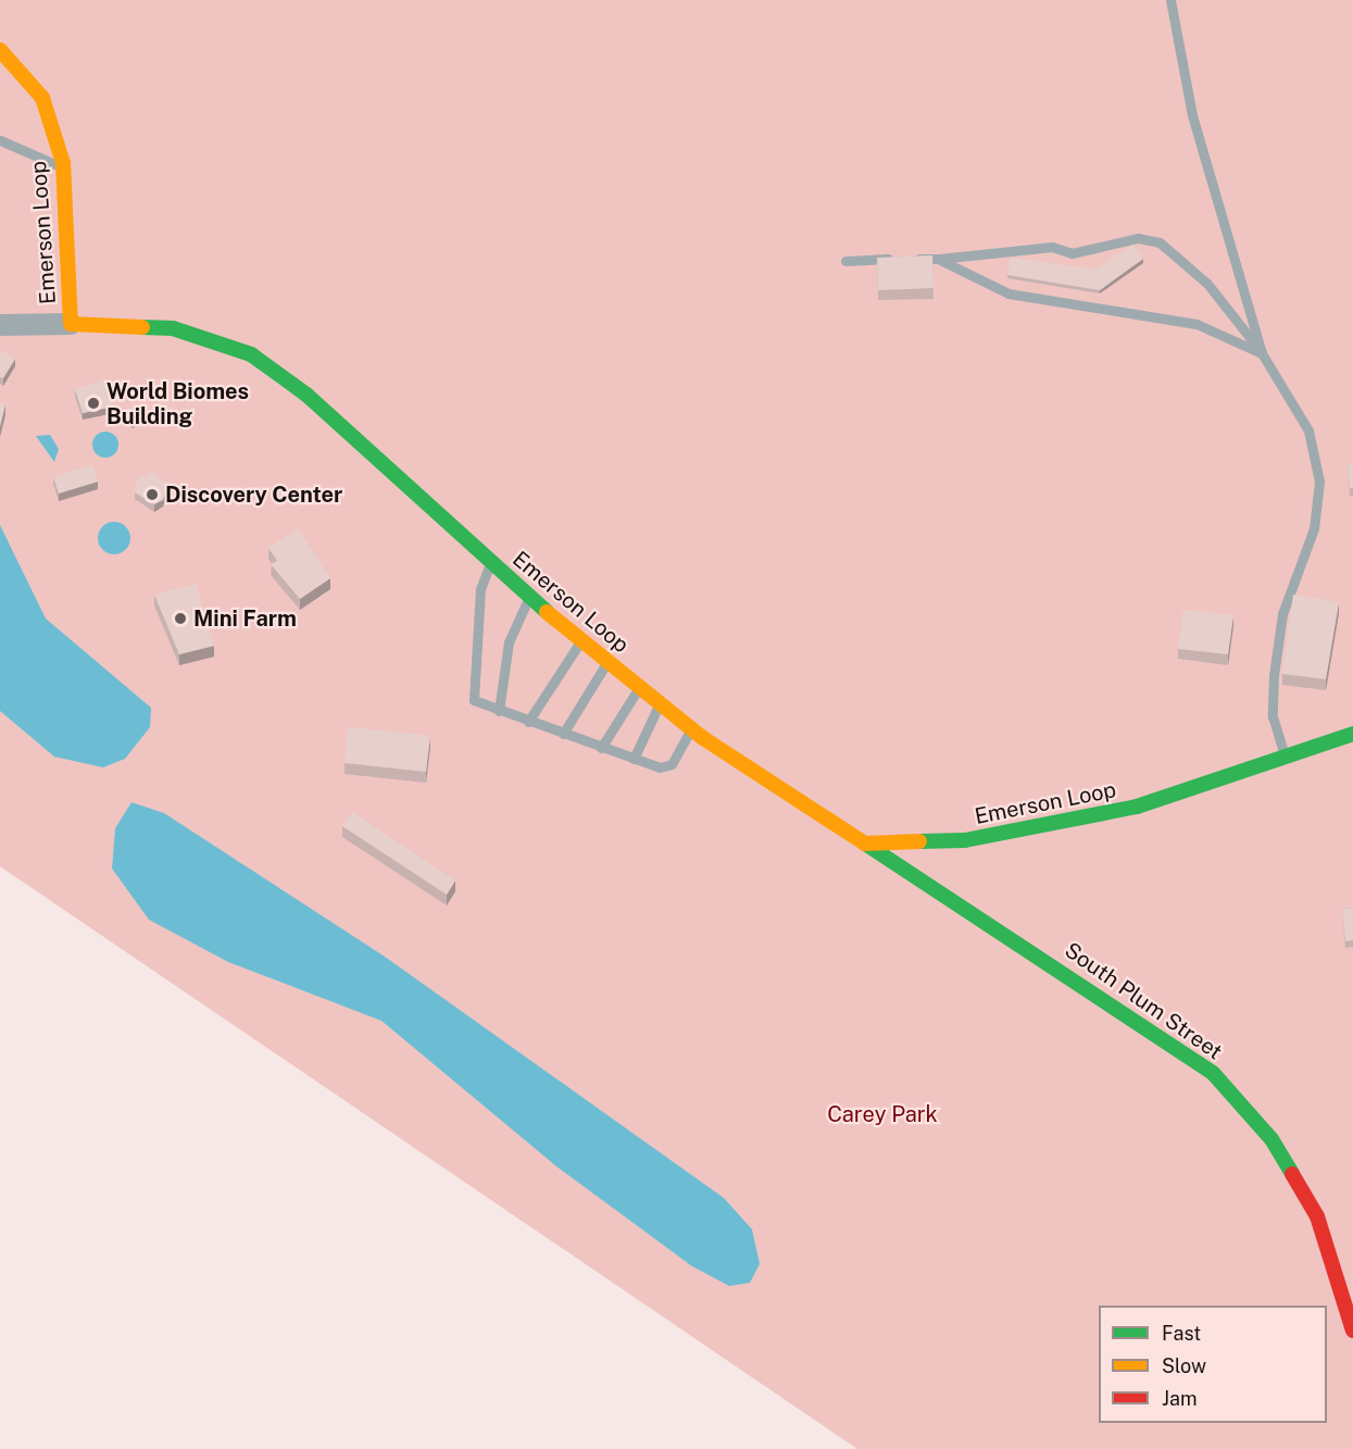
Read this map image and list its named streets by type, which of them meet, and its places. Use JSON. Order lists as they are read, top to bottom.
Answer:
{
  "streets": {
    "street": ["Emerson Loop", "South Plum Street"]
  },
  "crossings": [
    ["Emerson Loop", "South Plum Street"]
  ],
  "parks": ["Carey Park"],
  "places": ["World Biomes Building", "Discovery Center", "Mini Farm"],
  "legend": ["Fast", "Slow", "Jam"]
}
